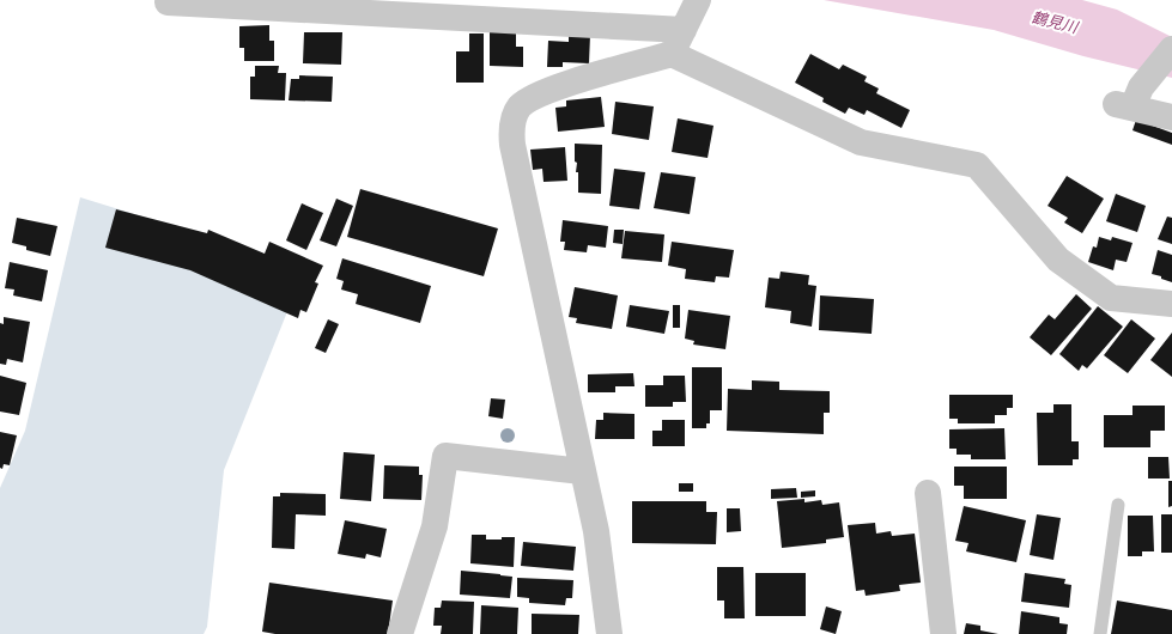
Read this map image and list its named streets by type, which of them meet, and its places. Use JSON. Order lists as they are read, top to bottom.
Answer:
{
  "water": ["鶴見川"]
}
